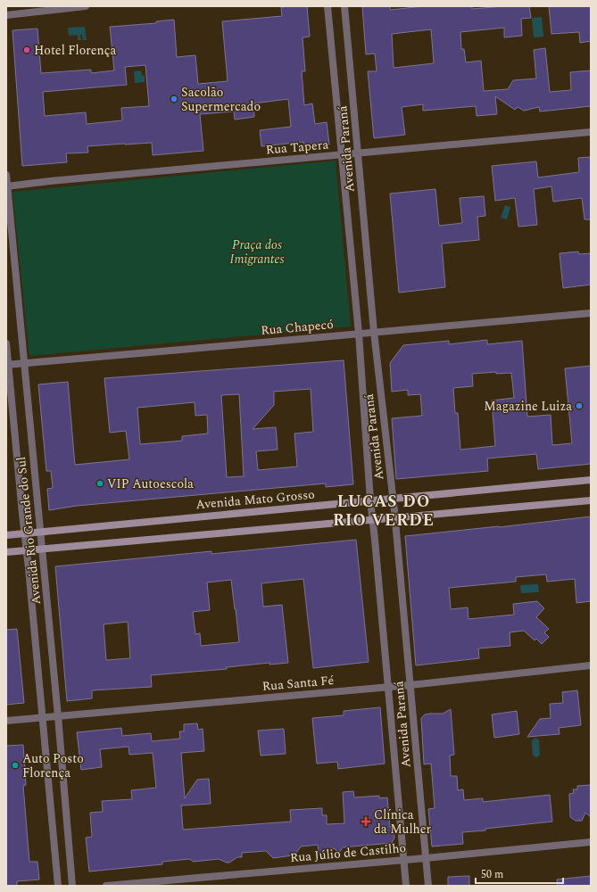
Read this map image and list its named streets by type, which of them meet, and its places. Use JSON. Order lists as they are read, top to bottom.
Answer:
{
  "streets": {
    "main road": ["Avenida Mato Grosso"],
    "street": [
      "Rua Tapera",
      "Avenida Paraná",
      "Rua Chapecó",
      "Avenida Rio Grande do Sul",
      "Rua Santa Fé",
      "Rua Júlio de Castilho"
    ]
  },
  "crossings": [
    ["Rua Tapera", "Avenida Paraná"],
    ["Rua Tapera", "Avenida Rio Grande do Sul"],
    ["Avenida Paraná", "Rua Chapecó"],
    ["Avenida Paraná", "Avenida Mato Grosso"],
    ["Avenida Paraná", "Rua Santa Fé"],
    ["Avenida Paraná", "Rua Júlio de Castilho"],
    ["Rua Chapecó", "Avenida Rio Grande do Sul"],
    ["Avenida Mato Grosso", "Avenida Rio Grande do Sul"],
    ["Avenida Rio Grande do Sul", "Rua Santa Fé"]
  ],
  "districts": ["LUCAS DO RIO VERDE"],
  "parks": ["Praça dos Imigrantes"],
  "places": {
    "other": [
      "Hotel Florença",
      "Sacolão Supermercado",
      "Magazine Luiza",
      "VIP Autoescola",
      "Auto Posto Florença"
    ],
    "health": ["Clínica da Mulher"]
  },
  "scale_bar": "50 m"
}
